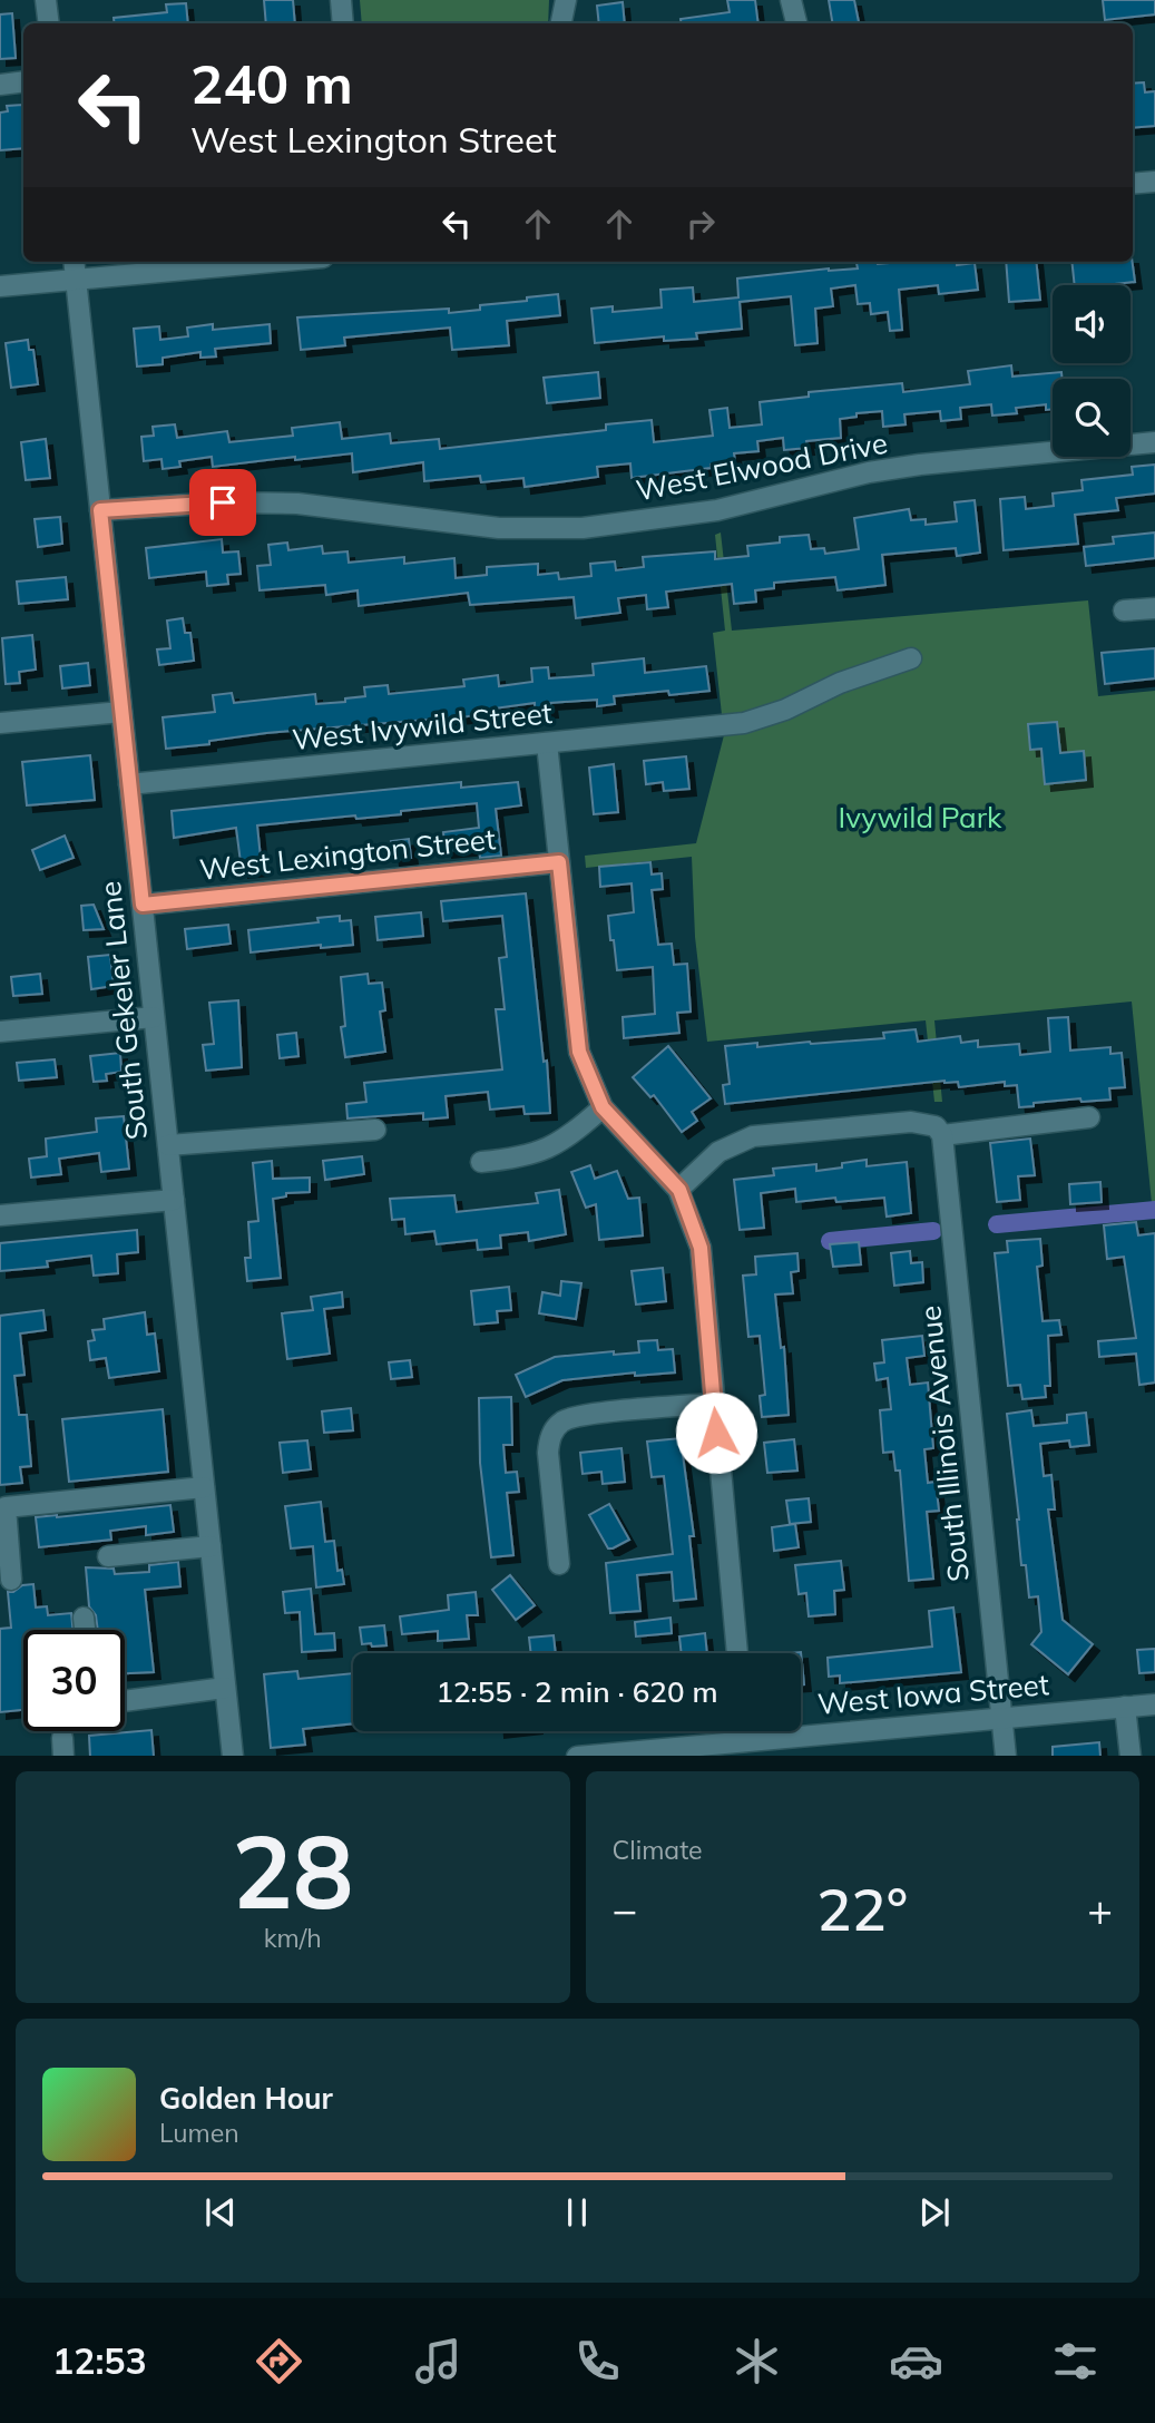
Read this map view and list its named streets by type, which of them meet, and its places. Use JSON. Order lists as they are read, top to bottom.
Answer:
{
  "streets": {
    "street": [
      "West Elwood Drive",
      "West Ivywild Street",
      "West Lexington Street",
      "South Gekeler Lane",
      "South Illinois Avenue",
      "West Iowa Street"
    ]
  },
  "crossings": [
    ["West Elwood Drive", "South Gekeler Lane"],
    ["West Ivywild Street", "South Gekeler Lane"],
    ["West Lexington Street", "South Gekeler Lane"],
    ["South Illinois Avenue", "West Iowa Street"]
  ],
  "parks": ["Ivywild Park"],
  "page": {
    "turn": ["240 m", "West Lexington Street"],
    "limit": "30",
    "trip": "12:55 · 2 min · 620 m",
    "tile": [
      ["28", "km/h"],
      "Climate"
    ],
    "heat": ["−", "22°", "+"],
    "song": ["Golden Hour", "Lumen"],
    "tabs": "12:53"
  }
}
